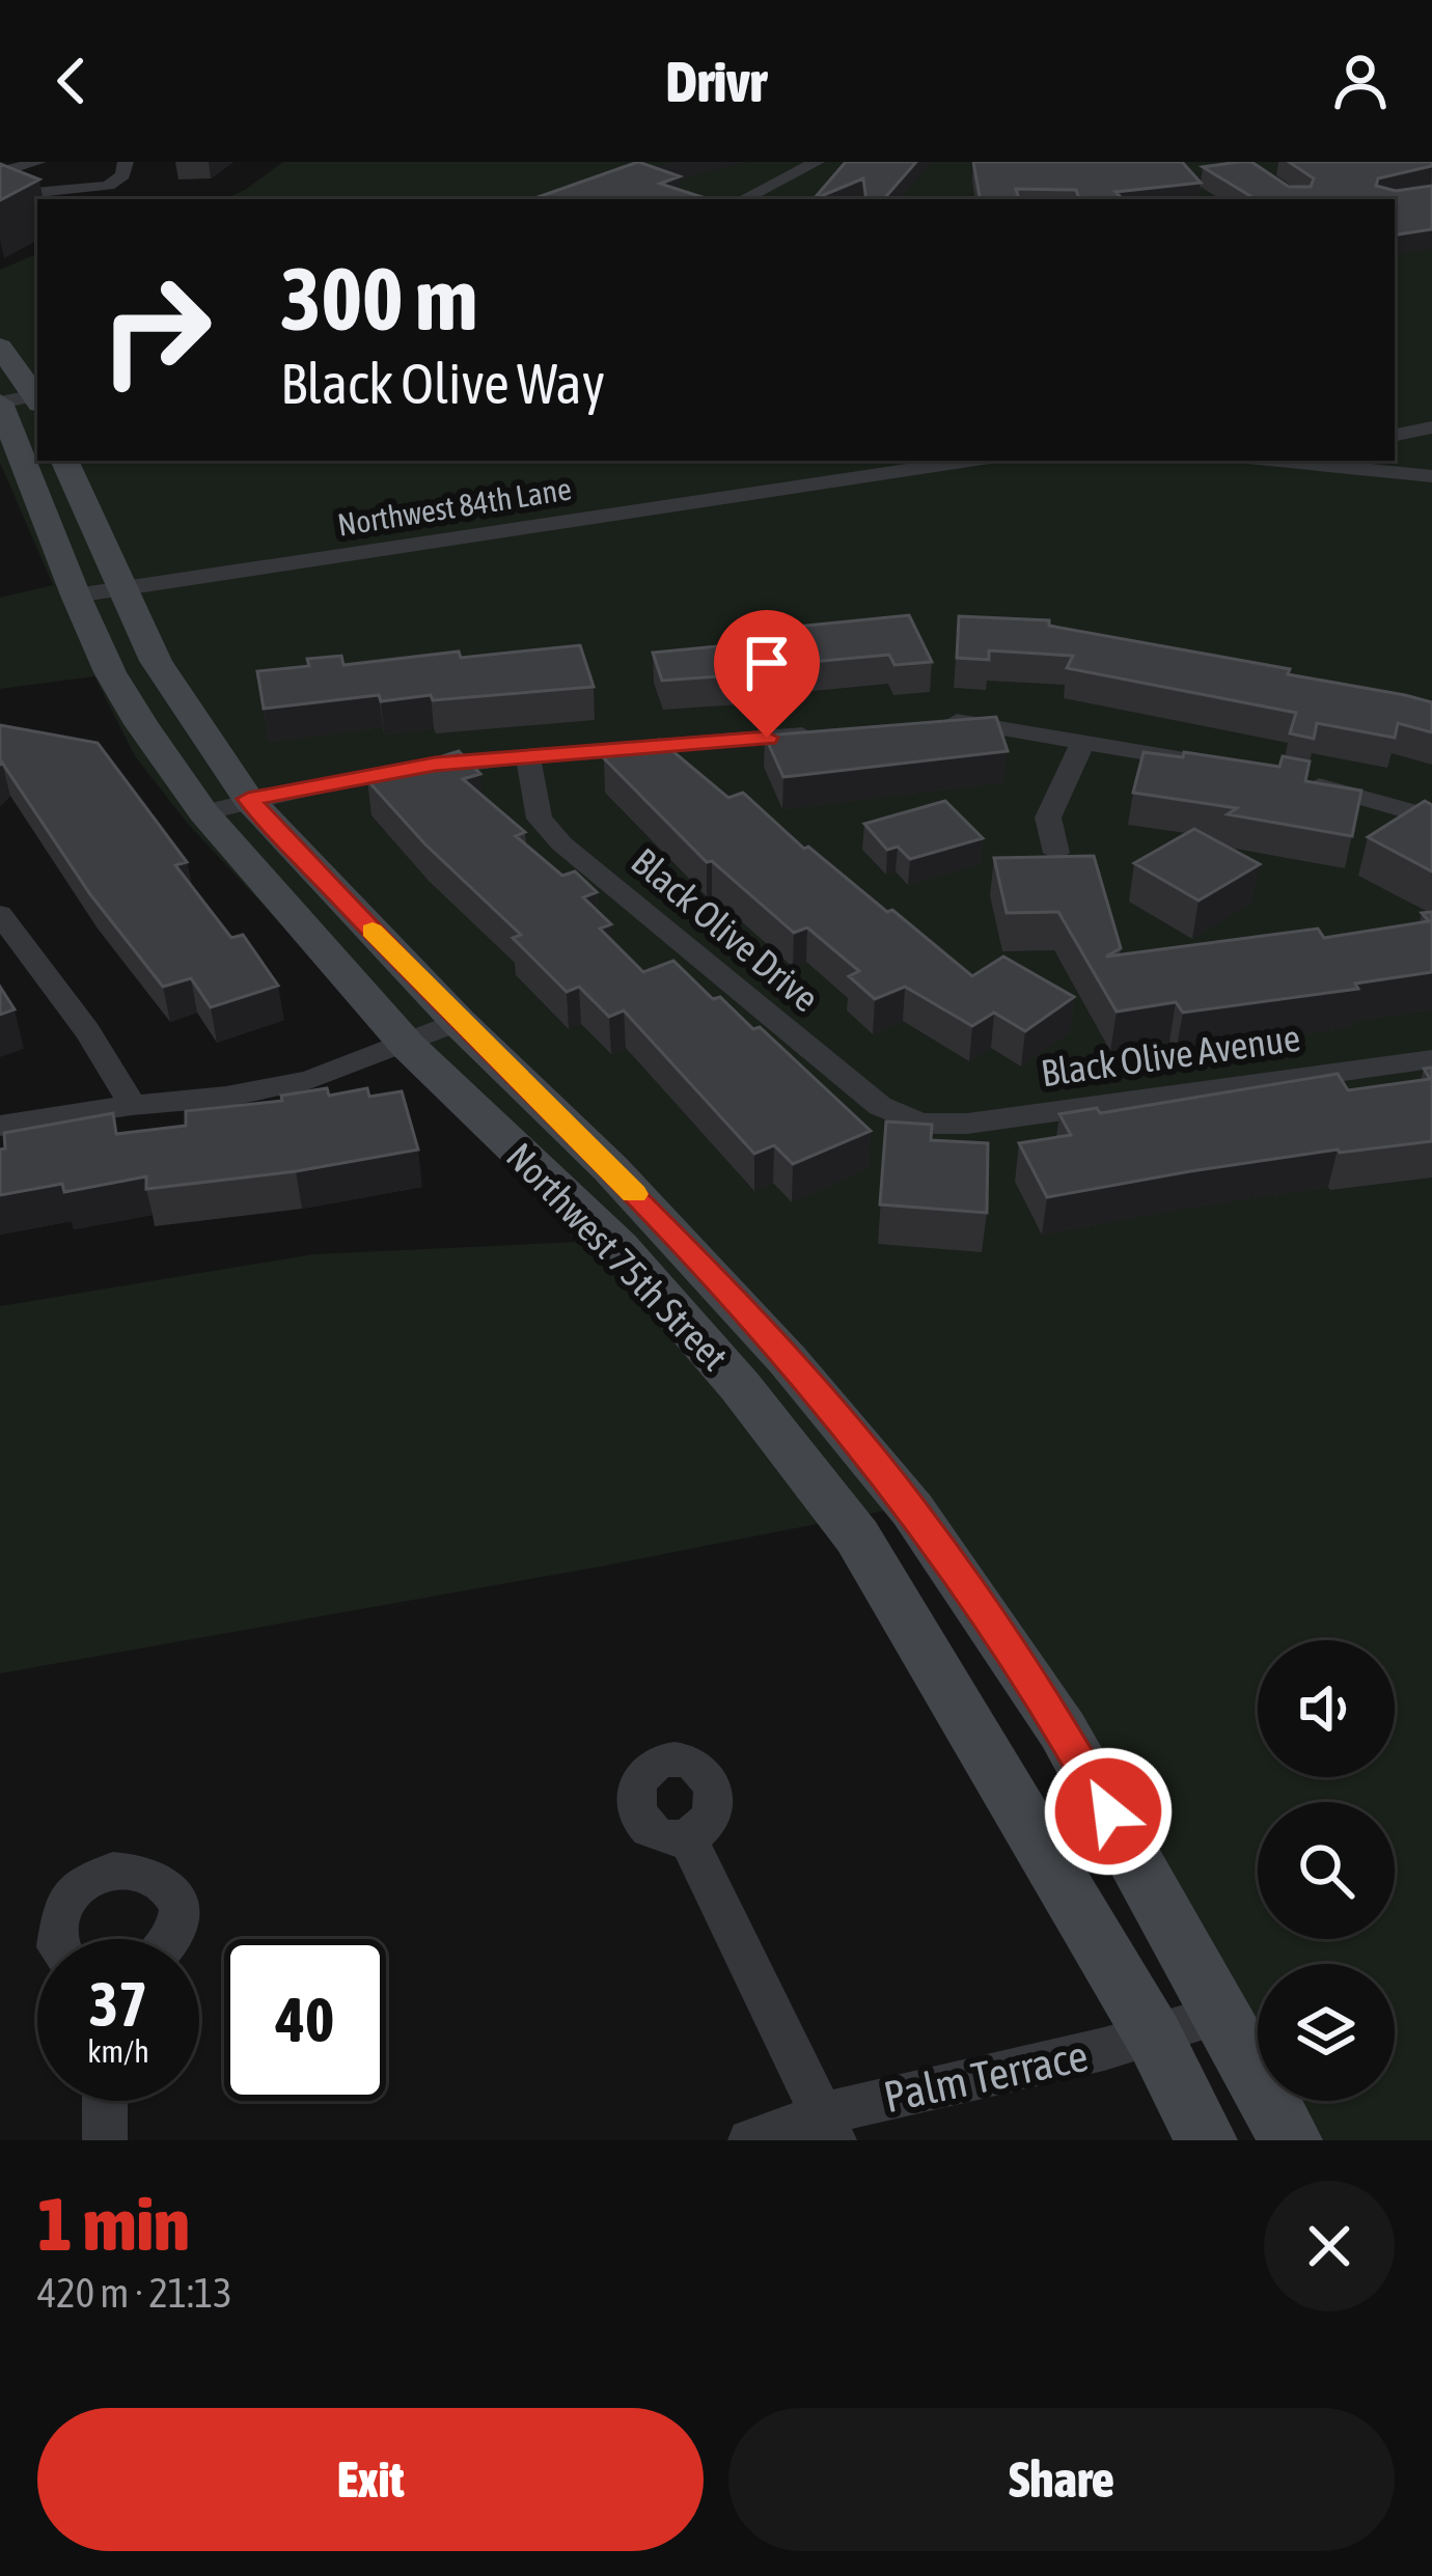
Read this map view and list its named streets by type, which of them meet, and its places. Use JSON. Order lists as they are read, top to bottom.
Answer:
{
  "streets": {
    "street": [
      "Northwest 84th Lane",
      "Black Olive Drive",
      "Black Olive Avenue",
      "Northwest 75th Street",
      "Palm Terrace"
    ]
  },
  "crossings": [
    ["Northwest 84th Lane", "Northwest 75th Street"],
    ["Black Olive Drive", "Black Olive Avenue"],
    ["Northwest 75th Street", "Palm Terrace"]
  ],
  "page": {
    "header": "Drivr",
    "turn": ["300 m", "Black Olive Way"],
    "speed": "37 km/h",
    "limit": "40",
    "heading": ["1 min", "420 m · 21:13"],
    "buttons": ["Exit", "Share"]
  }
}
